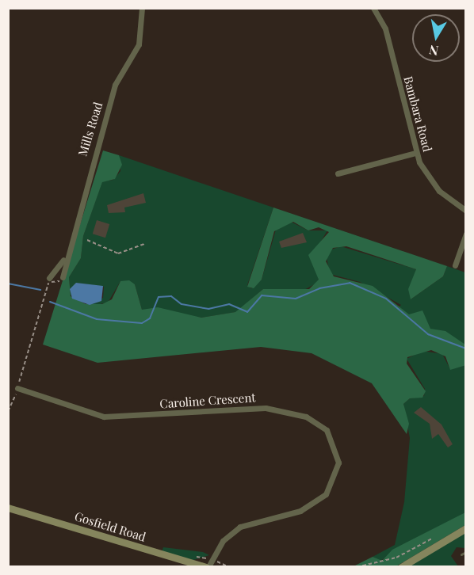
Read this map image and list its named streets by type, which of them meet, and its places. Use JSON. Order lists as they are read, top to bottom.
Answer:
{
  "streets": {
    "street": [
      "Bambara Road",
      "Mills Road",
      "Caroline Crescent",
      "Gosfield Road"
    ]
  },
  "crossings": [
    ["Caroline Crescent", "Gosfield Road"]
  ],
  "north": "bottom"
}
